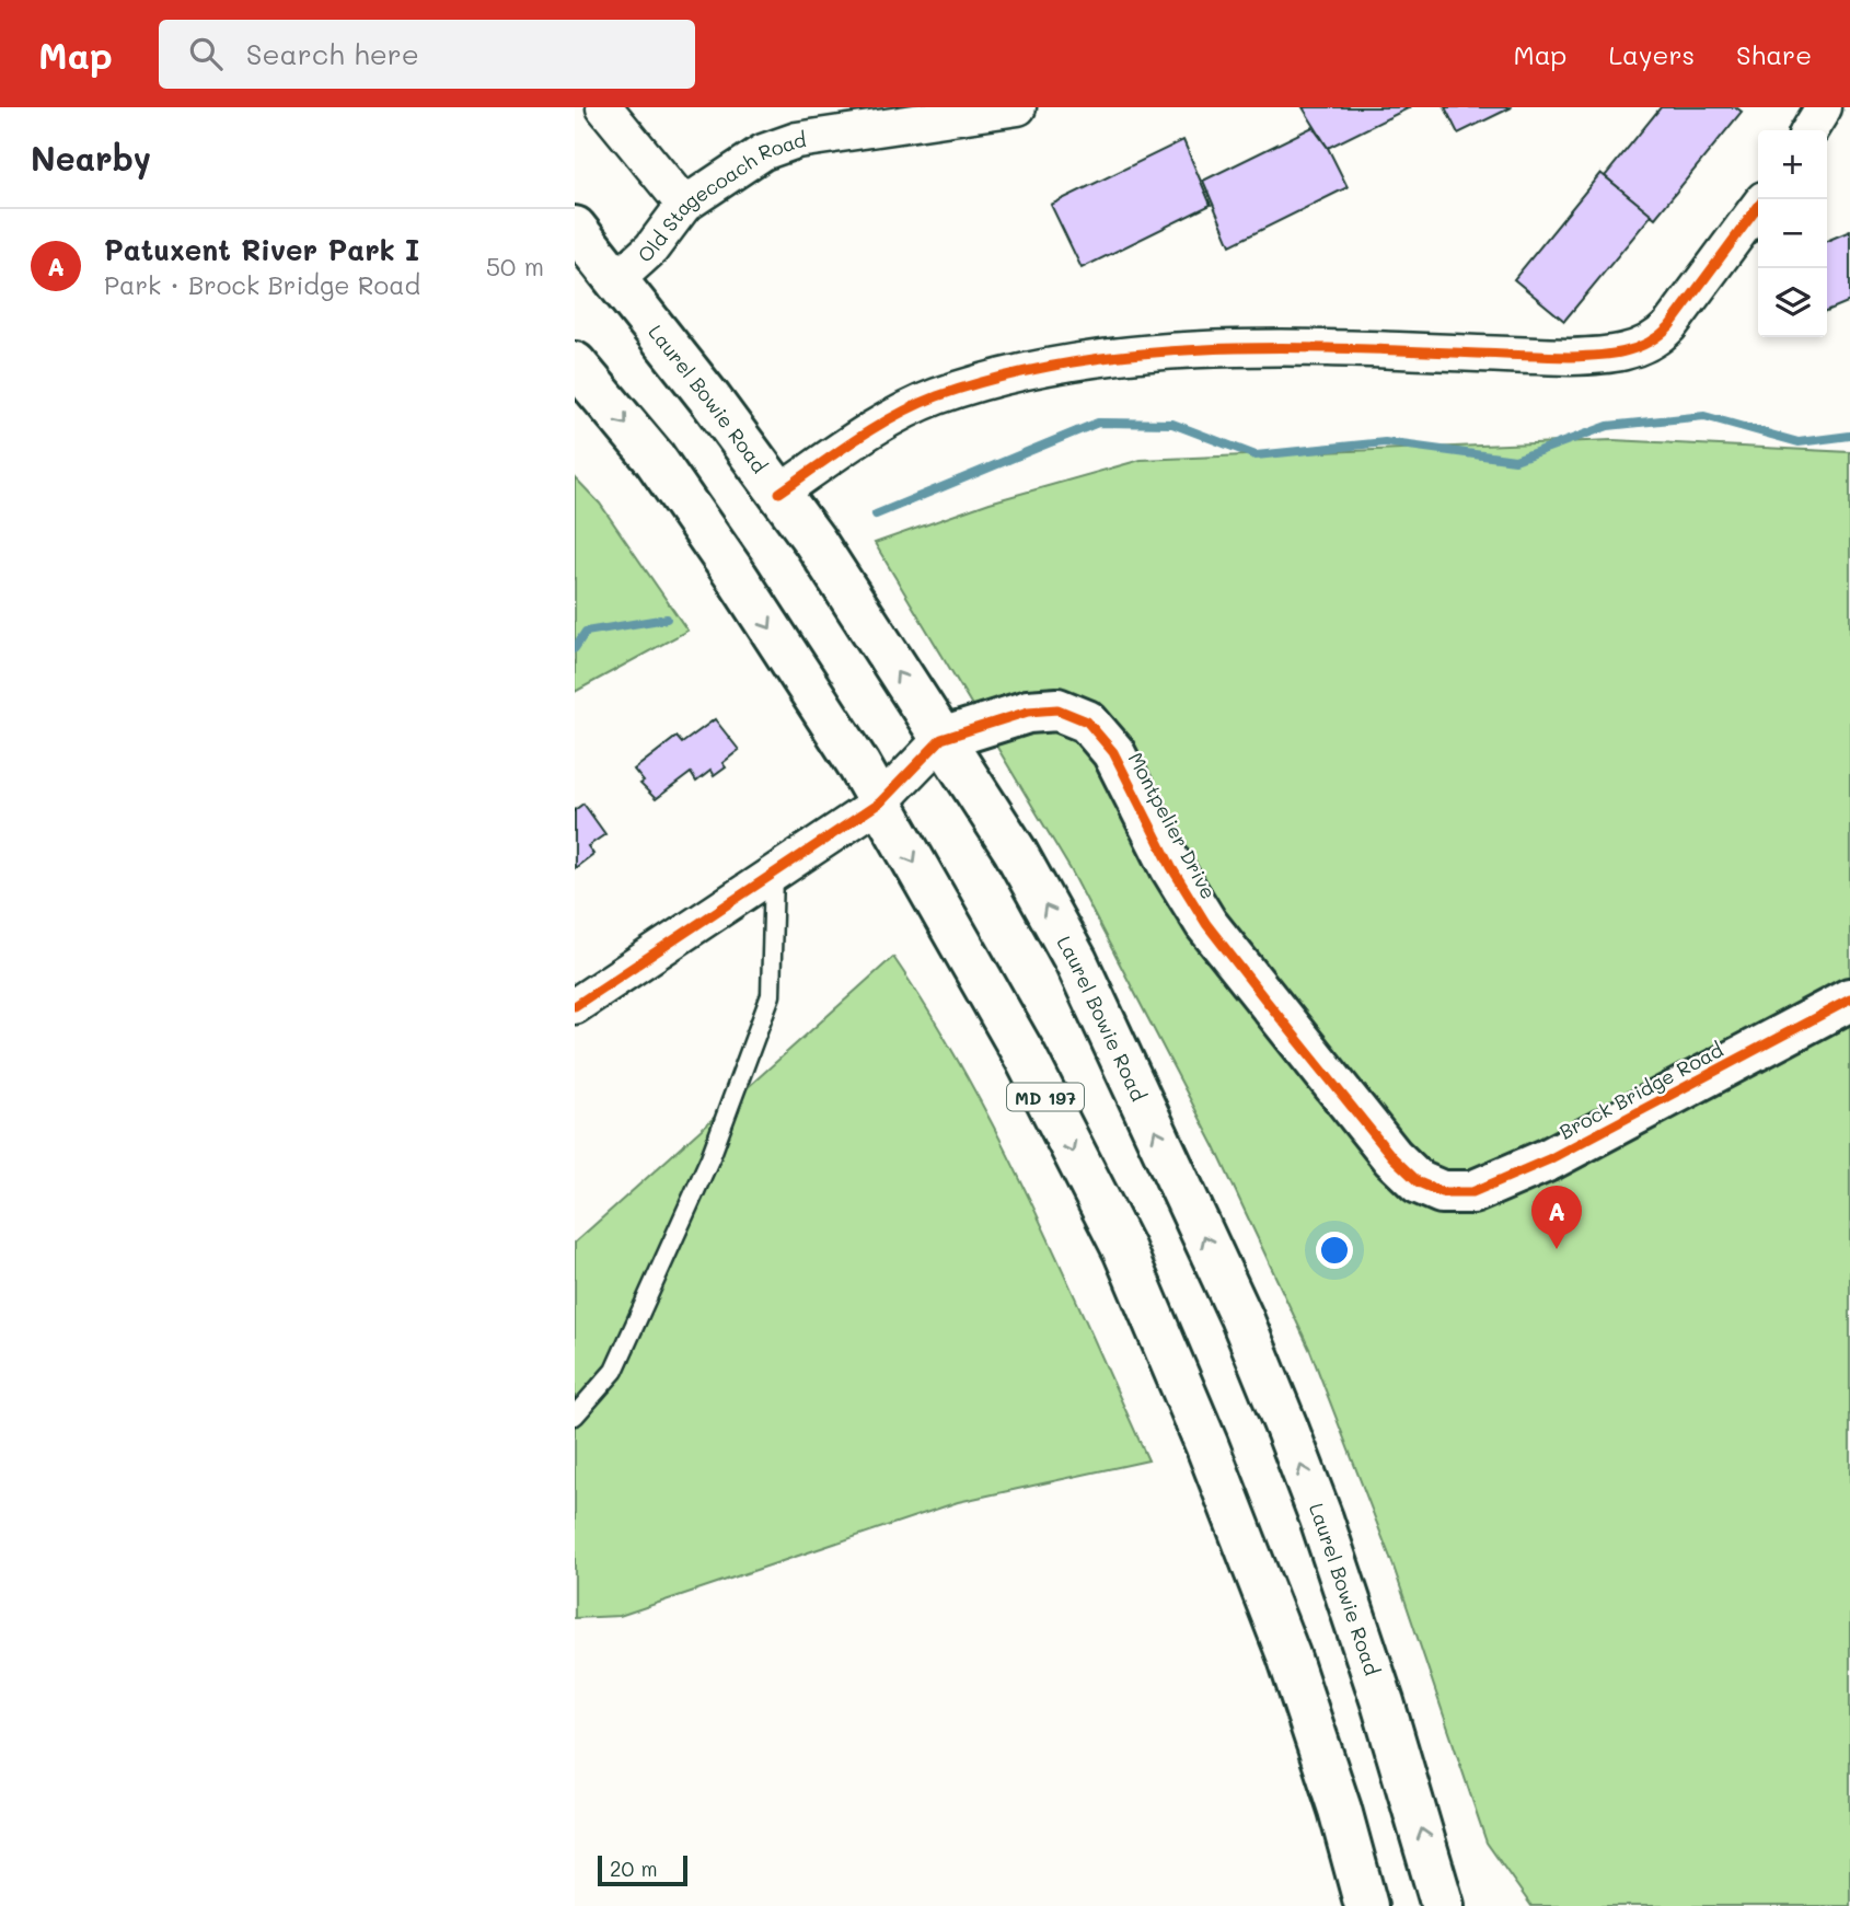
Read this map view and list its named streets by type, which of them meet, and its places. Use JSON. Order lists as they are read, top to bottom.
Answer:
{
  "streets": {
    "main road": [
      "Laurel Bowie Road",
      "Montpelier Drive",
      "Brock Bridge Road",
      "MD 197"
    ],
    "street": ["Old Stagecoach Road"]
  },
  "crossings": [
    ["Old Stagecoach Road", "Laurel Bowie Road"],
    ["Laurel Bowie Road", "Montpelier Drive"],
    ["Montpelier Drive", "Brock Bridge Road"],
    ["Montpelier Drive", "MD 197"]
  ],
  "scale_bar": "20 m",
  "page": {
    "header": "Map",
    "search": "Search here",
    "nav": ["Map", "Layers", "Share"],
    "heading": "Nearby",
    "map_buttons": ["+", "−"],
    "list": [
      {
        "mark": "A",
        "name": "Patuxent River Park I",
        "note": "Park · Brock Bridge Road",
        "value": "50 m"
      }
    ],
    "pins": "A",
    "scale": "20 m"
  }
}
